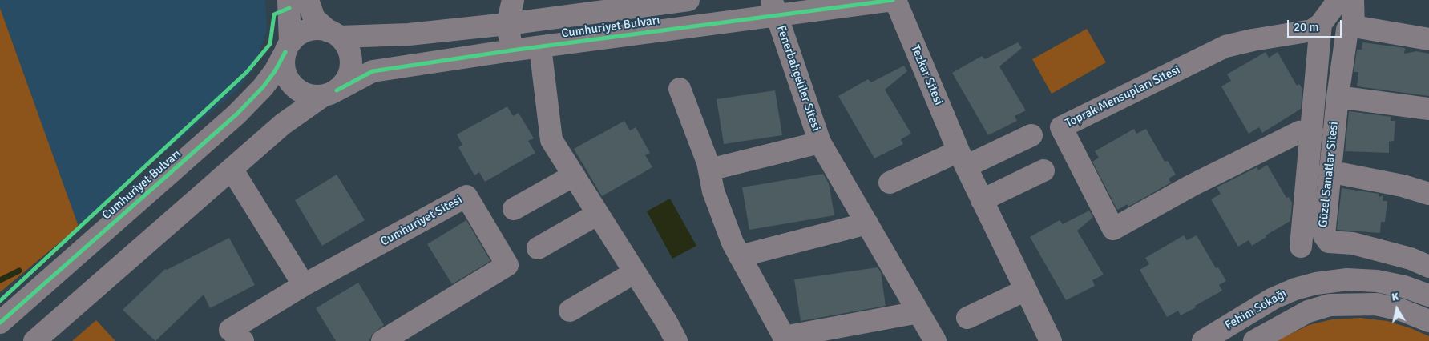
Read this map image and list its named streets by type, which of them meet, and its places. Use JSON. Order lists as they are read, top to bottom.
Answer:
{
  "streets": {
    "street": [
      "Cumhuriyet Bulvarı",
      "Tezkar Sitesi",
      "Fenerbahçeliler Sitesi",
      "Toprak Mensupları Sitesi",
      "Güzel Sanatlar Sitesi",
      "Cumhuriyet Sitesi",
      "Fehim Sokağı"
    ]
  },
  "crossings": [
    ["Cumhuriyet Bulvarı", "Tezkar Sitesi"],
    ["Cumhuriyet Bulvarı", "Fenerbahçeliler Sitesi"]
  ],
  "scale_bar": "20 m",
  "north": "top"
}
